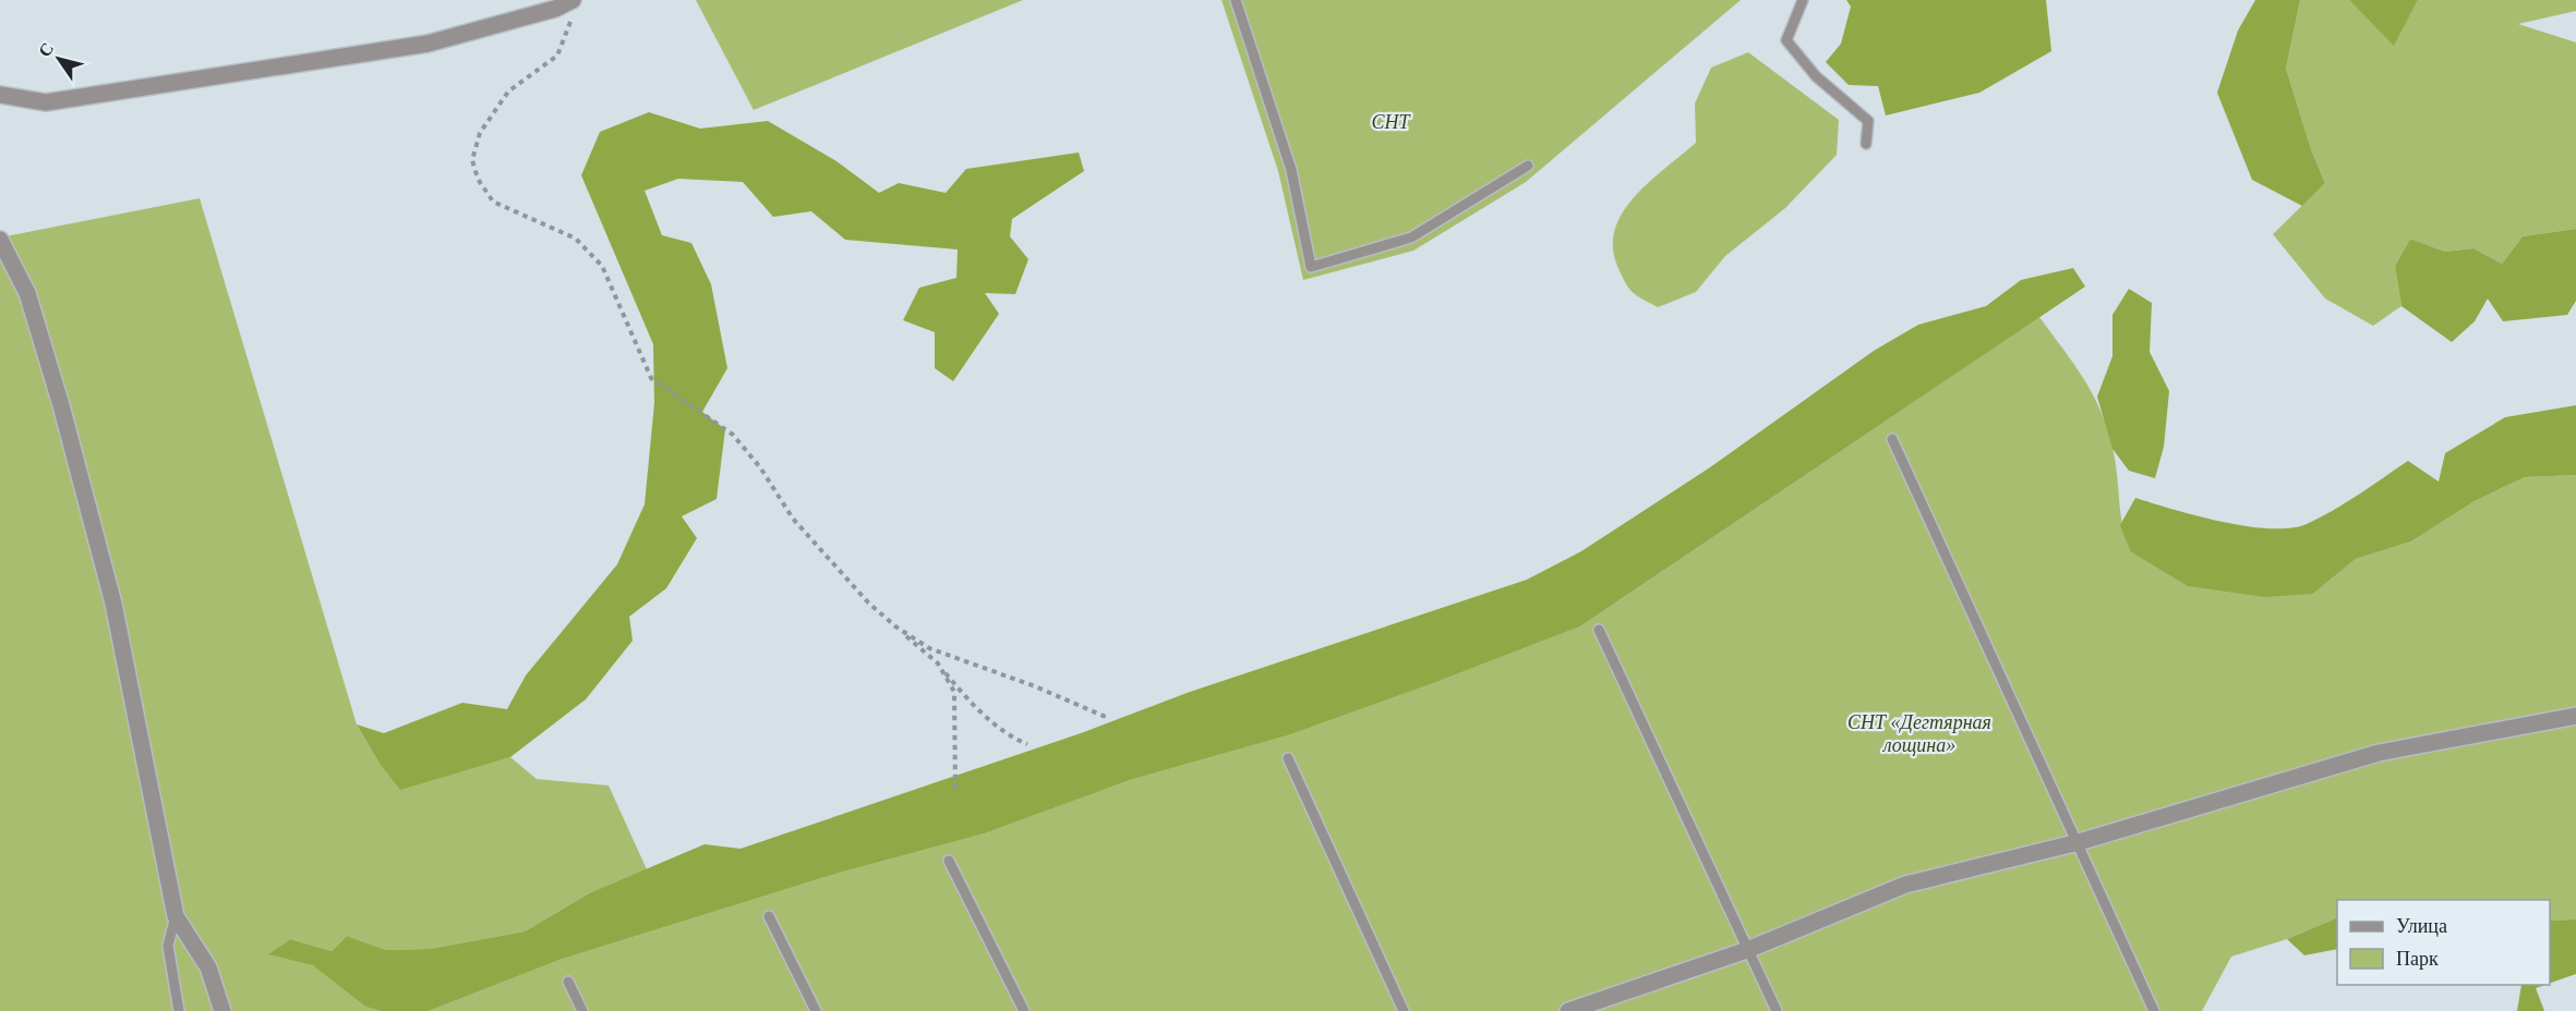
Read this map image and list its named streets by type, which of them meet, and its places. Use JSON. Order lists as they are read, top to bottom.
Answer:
{
  "parks": ["СНТ", "СНТ «Дегтярная лощина»"],
  "legend": ["Улица", "Парк"],
  "north": "top left"
}
